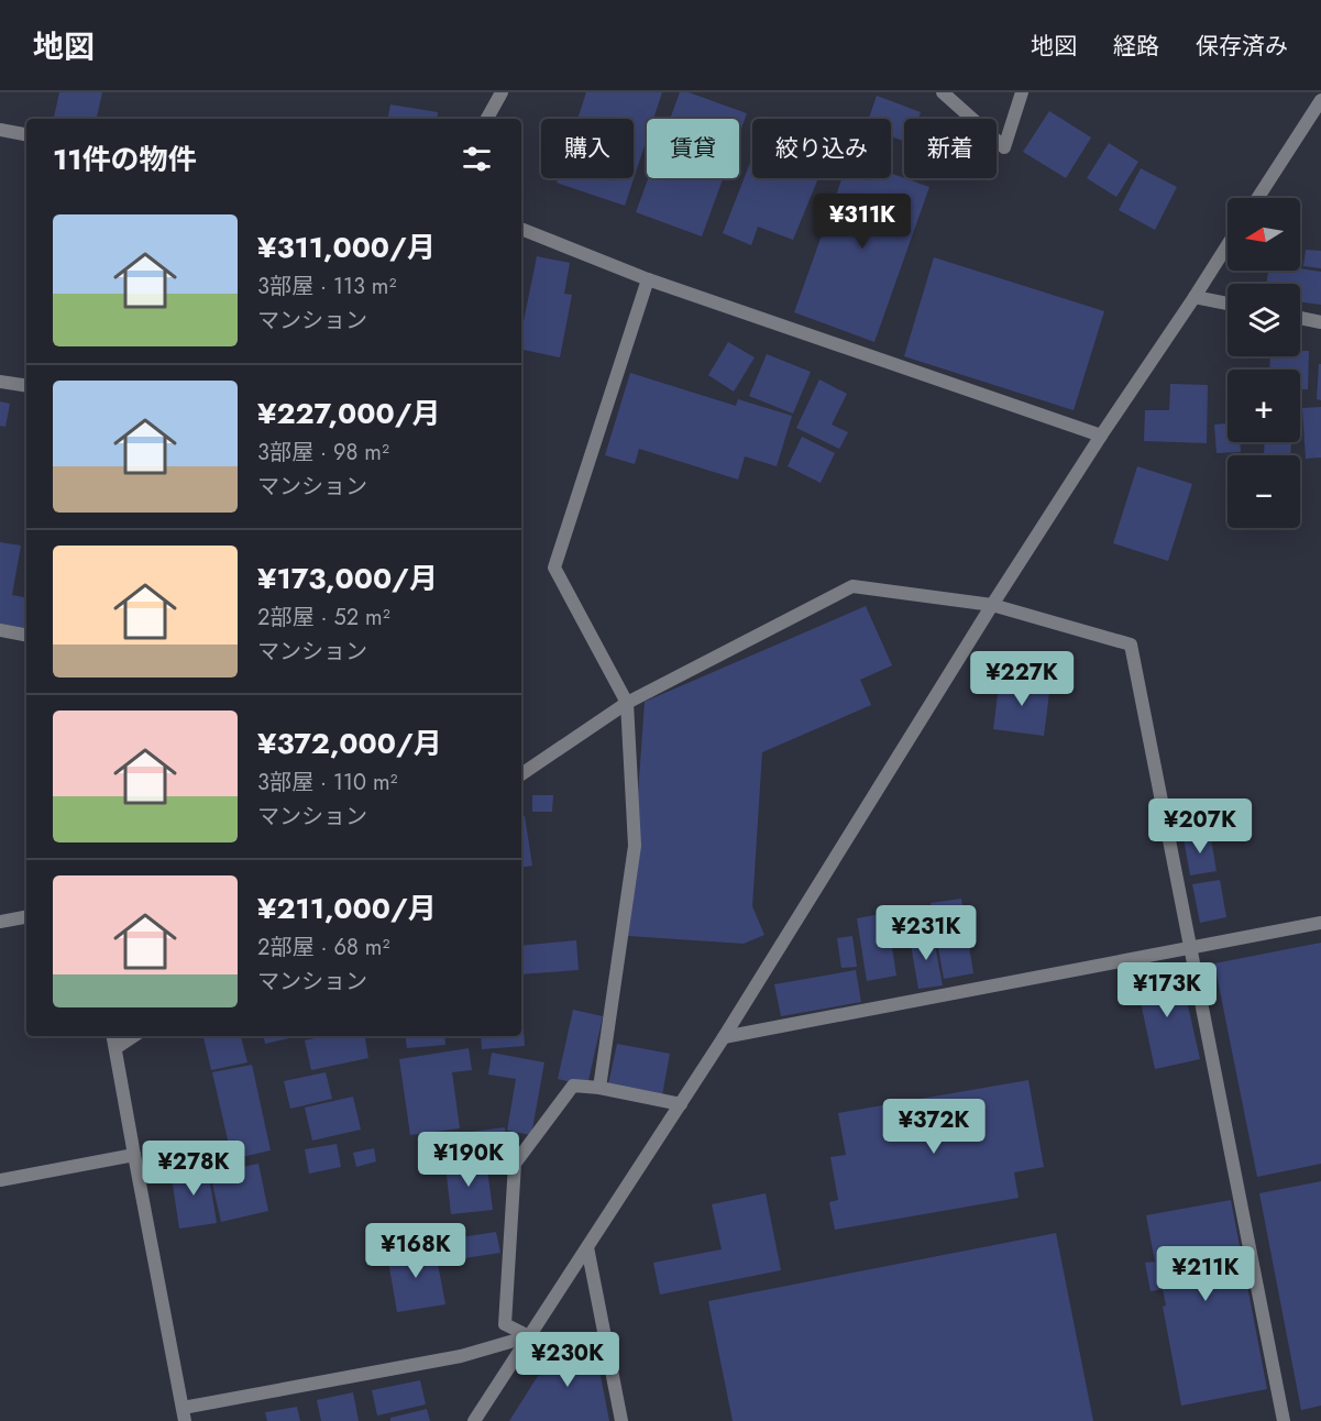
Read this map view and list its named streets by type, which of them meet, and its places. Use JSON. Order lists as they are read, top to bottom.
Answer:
{
  "north": "left",
  "page": {
    "header": "地図",
    "nav": ["地図", "経路", "保存済み"],
    "chip": [
      "購入",
      "賃貸",
      "絞り込み",
      "新着"
    ],
    "heading": "11件の物件",
    "price": [
      "¥311K",
      "¥227K",
      "¥207K",
      "¥231K",
      "¥173K",
      "¥372K",
      "¥190K",
      "¥278K",
      "¥168K",
      "¥211K",
      "¥230K"
    ],
    "map_buttons": ["+", "−"],
    "list": [
      {
        "name": "¥311,000/月",
        "note": "3部屋 · 113 m² · マンション"
      },
      {
        "name": "¥227,000/月",
        "note": "3部屋 · 98 m² · マンション"
      },
      {
        "name": "¥173,000/月",
        "note": "2部屋 · 52 m² · マンション"
      },
      {
        "name": "¥372,000/月",
        "note": "3部屋 · 110 m² · マンション"
      },
      {
        "name": "¥211,000/月",
        "note": "2部屋 · 68 m² · マンション"
      }
    ]
  }
}
